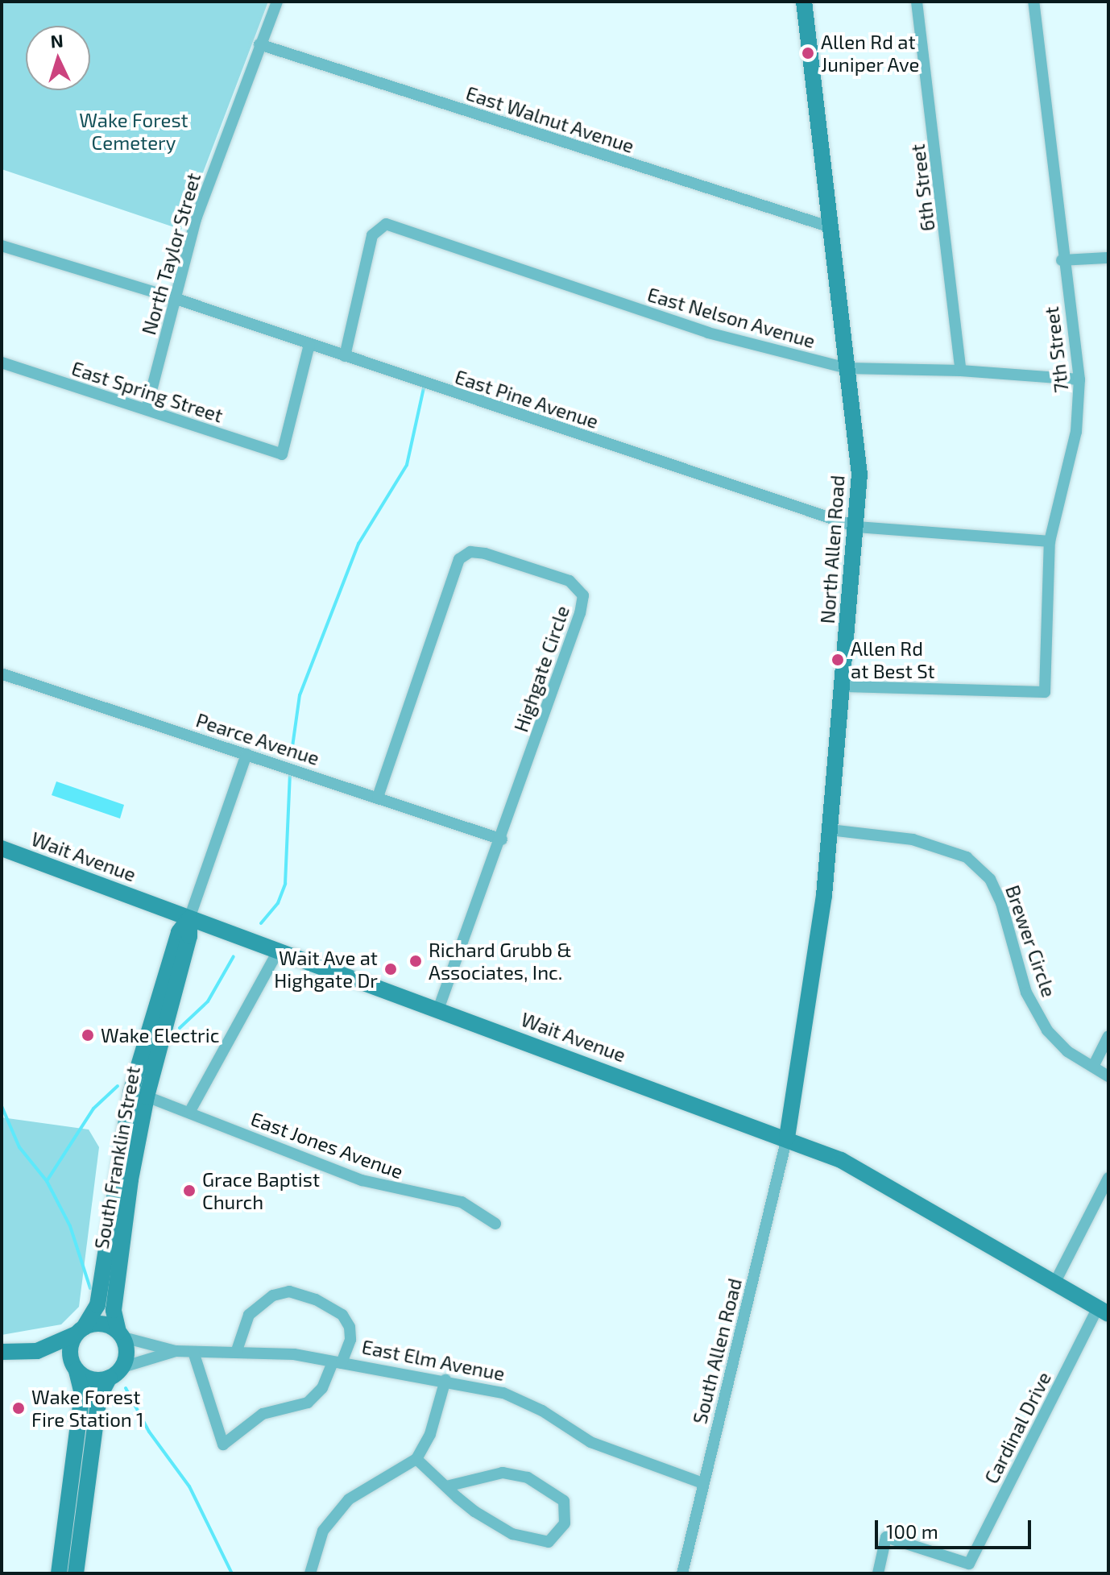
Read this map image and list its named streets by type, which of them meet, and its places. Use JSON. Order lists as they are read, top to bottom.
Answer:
{
  "streets": {
    "street": [
      "East Walnut Avenue",
      "6th Street",
      "North Taylor Street",
      "East Nelson Avenue",
      "7th Street",
      "East Spring Street",
      "East Pine Avenue",
      "North Allen Road",
      "Highgate Circle",
      "Pearce Avenue",
      "Wait Avenue",
      "Brewer Circle",
      "East Jones Avenue",
      "South Franklin Street",
      "South Allen Road",
      "East Elm Avenue",
      "Cardinal Drive"
    ]
  },
  "crossings": [
    ["East Walnut Avenue", "North Taylor Street"],
    ["East Walnut Avenue", "North Allen Road"],
    ["6th Street", "East Nelson Avenue"],
    ["North Taylor Street", "East Spring Street"],
    ["North Taylor Street", "East Pine Avenue"],
    ["East Nelson Avenue", "7th Street"],
    ["East Nelson Avenue", "East Pine Avenue"],
    ["East Nelson Avenue", "North Allen Road"],
    ["7th Street", "East Pine Avenue"],
    ["7th Street", "North Allen Road"],
    ["East Spring Street", "East Pine Avenue"],
    ["East Pine Avenue", "North Allen Road"],
    ["North Allen Road", "Wait Avenue"],
    ["North Allen Road", "Brewer Circle"],
    ["North Allen Road", "South Allen Road"],
    ["Highgate Circle", "Pearce Avenue"],
    ["Highgate Circle", "Wait Avenue"],
    ["Wait Avenue", "South Franklin Street"],
    ["Wait Avenue", "South Allen Road"],
    ["Wait Avenue", "Cardinal Drive"],
    ["East Jones Avenue", "South Franklin Street"],
    ["South Franklin Street", "East Elm Avenue"],
    ["South Allen Road", "East Elm Avenue"]
  ],
  "parks": ["Wake Forest Cemetery"],
  "places": [
    "Allen Rd at Juniper Ave",
    "Allen Rd at Best St",
    "Richard Grubb & Associates, Inc.",
    "Wait Ave at Highgate Dr",
    "Wake Electric",
    "Grace Baptist Church",
    "Wake Forest Fire Station 1"
  ],
  "scale_bar": "100 m",
  "north": "top"
}
